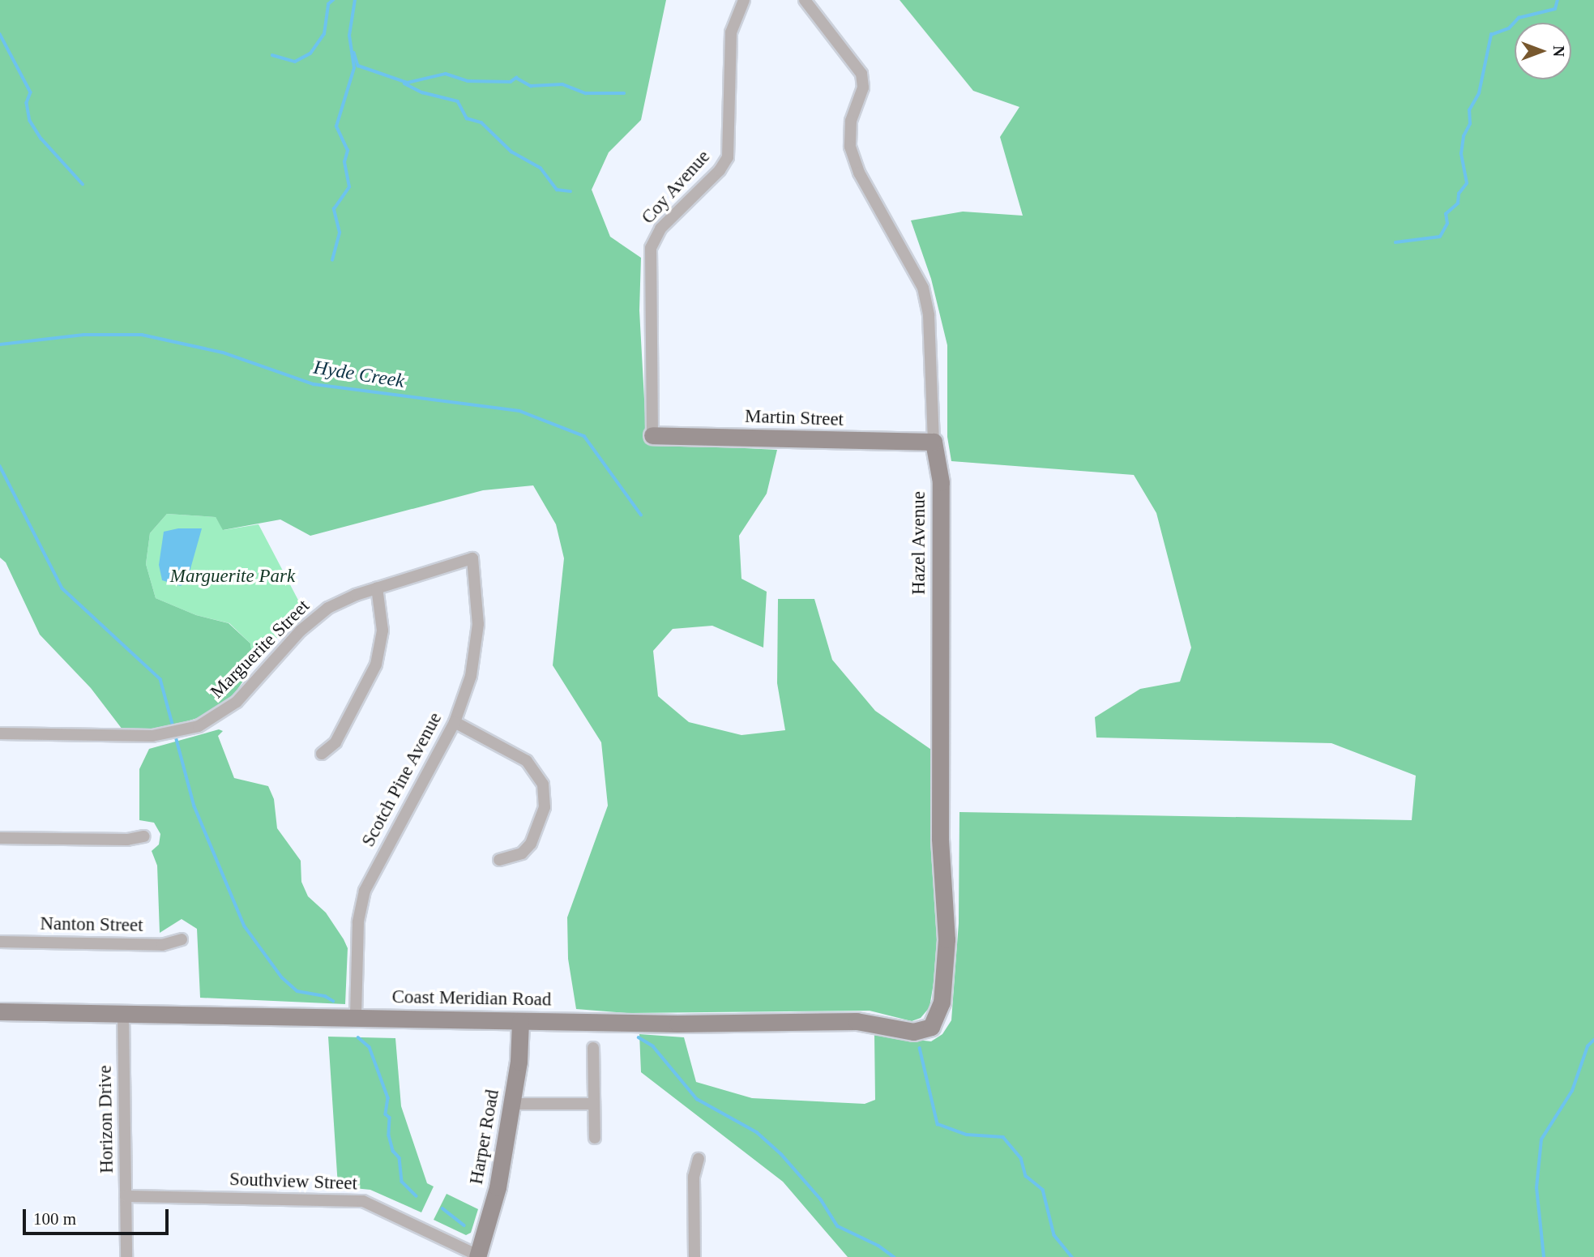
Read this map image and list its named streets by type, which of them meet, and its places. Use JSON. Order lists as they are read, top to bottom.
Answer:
{
  "streets": {
    "street": [
      "Coy Avenue",
      "Martin Street",
      "Hazel Avenue",
      "Marguerite Street",
      "Scotch Pine Avenue",
      "Nanton Street",
      "Coast Meridian Road",
      "Horizon Drive",
      "Harper Road",
      "Southview Street"
    ]
  },
  "crossings": [
    ["Coy Avenue", "Martin Street"],
    ["Martin Street", "Hazel Avenue"],
    ["Hazel Avenue", "Coast Meridian Road"],
    ["Marguerite Street", "Scotch Pine Avenue"],
    ["Scotch Pine Avenue", "Coast Meridian Road"],
    ["Coast Meridian Road", "Horizon Drive"],
    ["Coast Meridian Road", "Harper Road"],
    ["Horizon Drive", "Southview Street"],
    ["Harper Road", "Southview Street"]
  ],
  "water": ["Hyde Creek"],
  "parks": ["Marguerite Park"],
  "scale_bar": "100 m",
  "north": "right"
}
